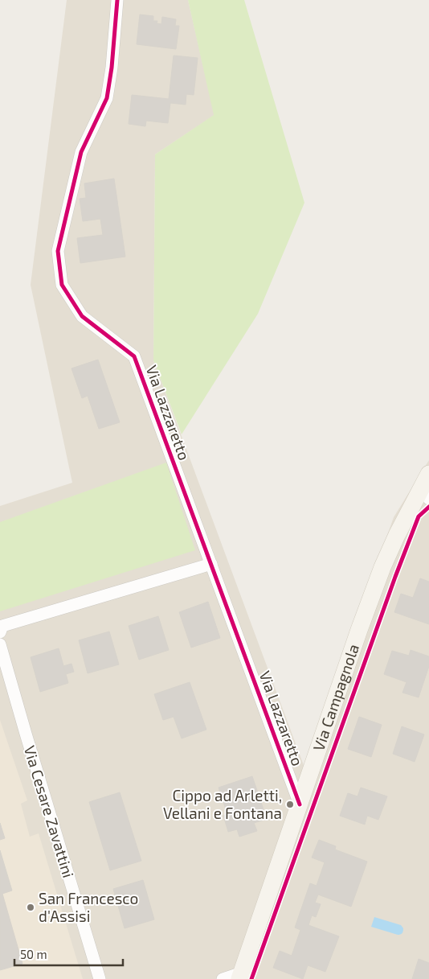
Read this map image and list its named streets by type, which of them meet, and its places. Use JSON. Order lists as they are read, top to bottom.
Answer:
{
  "streets": {
    "main road": ["Via Campagnola"],
    "street": ["Via Lazzaretto", "Via Cesare Zavattini"]
  },
  "crossings": [
    ["Via Lazzaretto", "Via Campagnola"]
  ],
  "places": ["Cippo ad Arletti, Vellani e Fontana", "San Francesco d'Assisi"],
  "scale_bar": "50 m"
}
